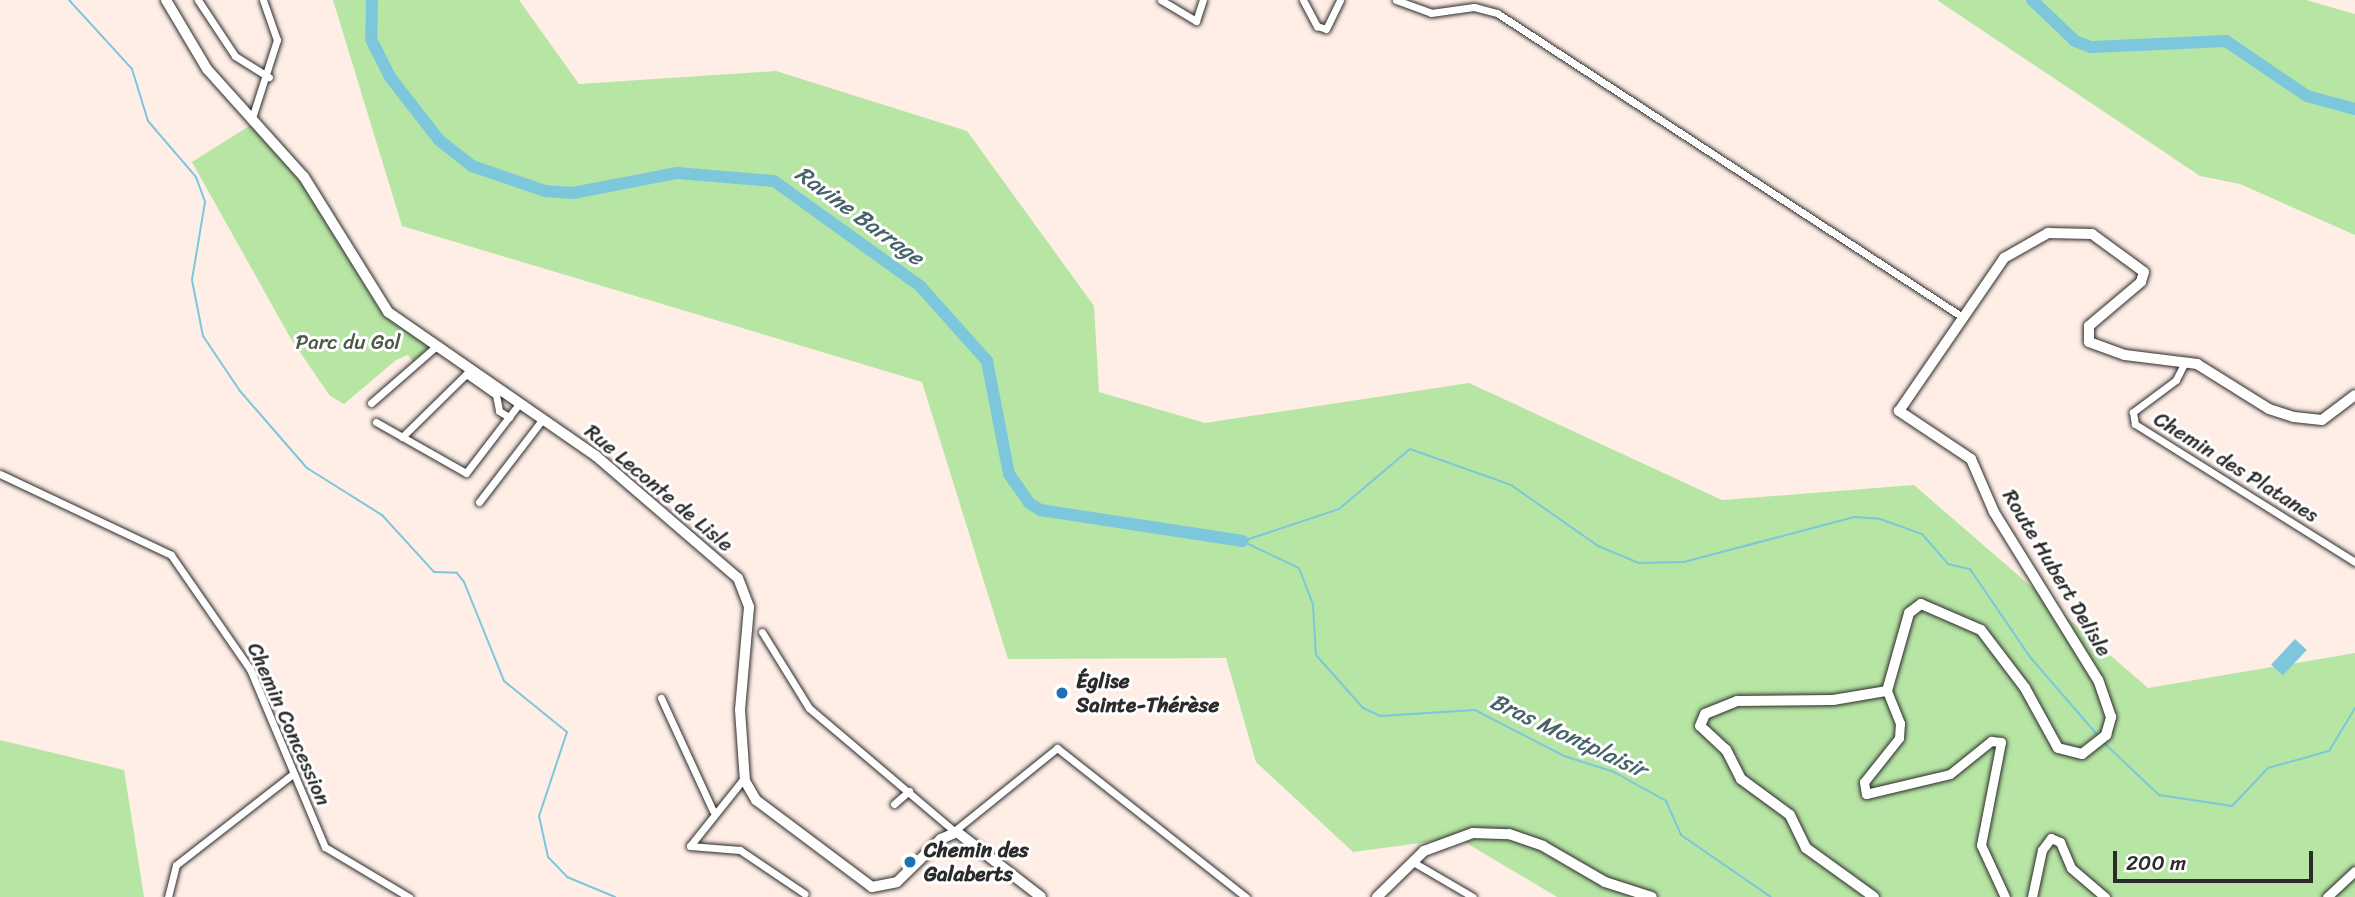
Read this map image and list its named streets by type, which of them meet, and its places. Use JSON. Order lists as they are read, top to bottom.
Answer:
{
  "streets": {
    "main road": ["Rue Leconte de Lisle", "Route Hubert Delisle"],
    "street": ["Chemin des Platanes", "Chemin Concession"]
  },
  "crossings": [
    ["Chemin des Platanes", "Route Hubert Delisle"]
  ],
  "water": ["Ravine Barrage", "Bras Montplaisir"],
  "parks": ["Parc du Gol"],
  "places": ["Église Sainte-Thérèse", "Chemin des Galaberts"],
  "scale_bar": "200 m"
}
